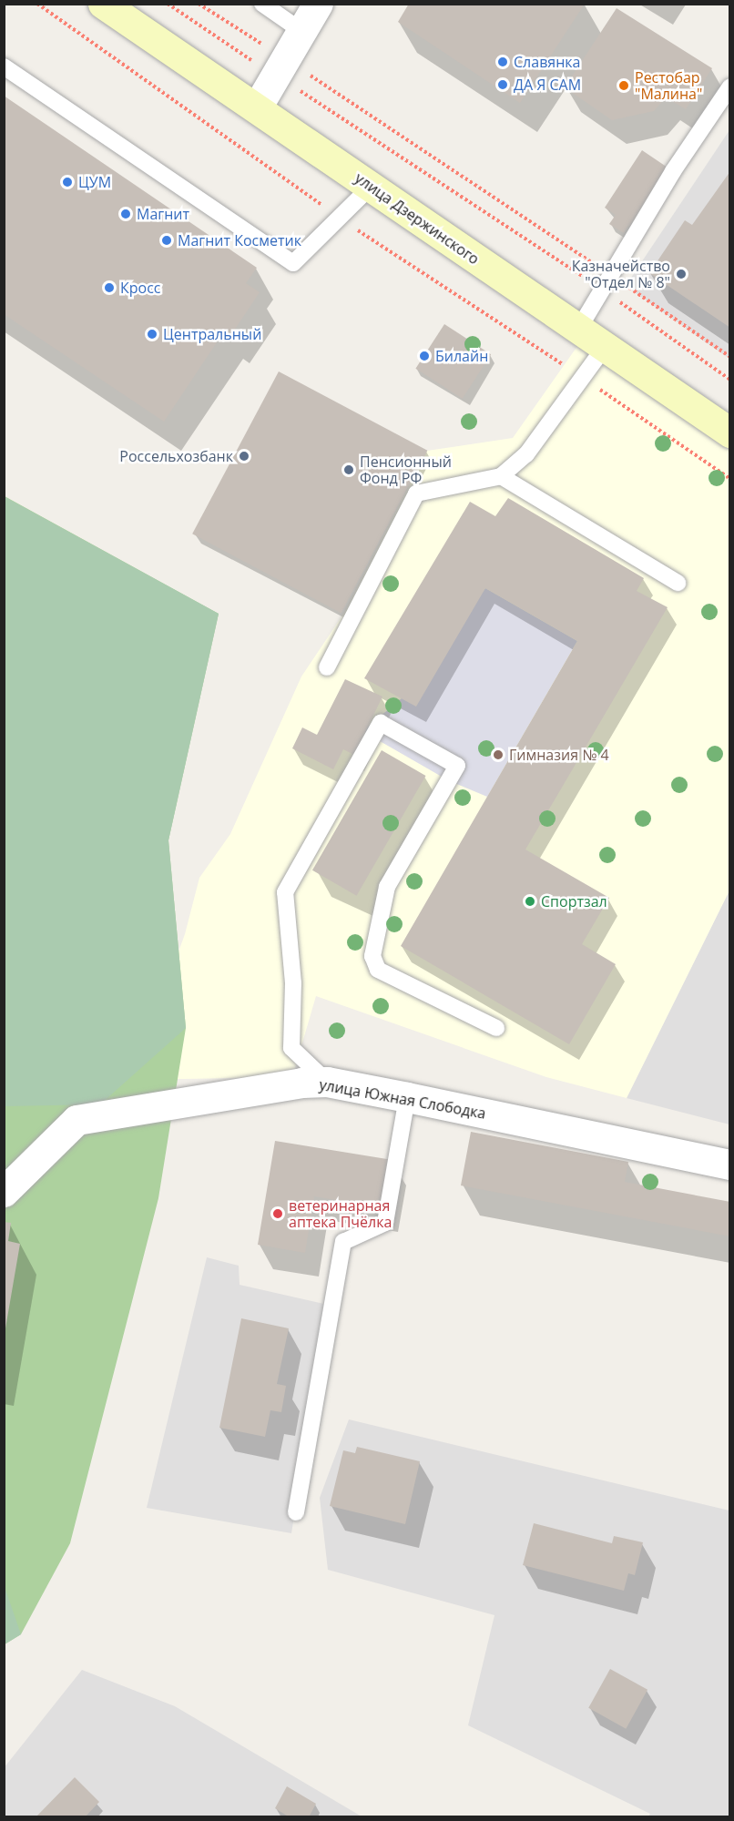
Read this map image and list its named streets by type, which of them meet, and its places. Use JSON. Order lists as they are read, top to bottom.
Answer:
{
  "streets": {
    "main road": ["улица Дзержинского"],
    "street": ["улица Южная Слободка"]
  },
  "places": [
    "Славянка",
    "ДА Я САМ",
    "Рестобар \"Малина\"",
    "ЦУМ",
    "Магнит",
    "Магнит Косметик",
    "Казначейство \"Отдел № 8\"",
    "Кросс",
    "Центральный",
    "Билайн",
    "Россельхозбанк",
    "Пенсионный Фонд РФ",
    "Гимназия № 4",
    "Спортзал",
    "ветеринарная аптека Пчёлка"
  ]
}
